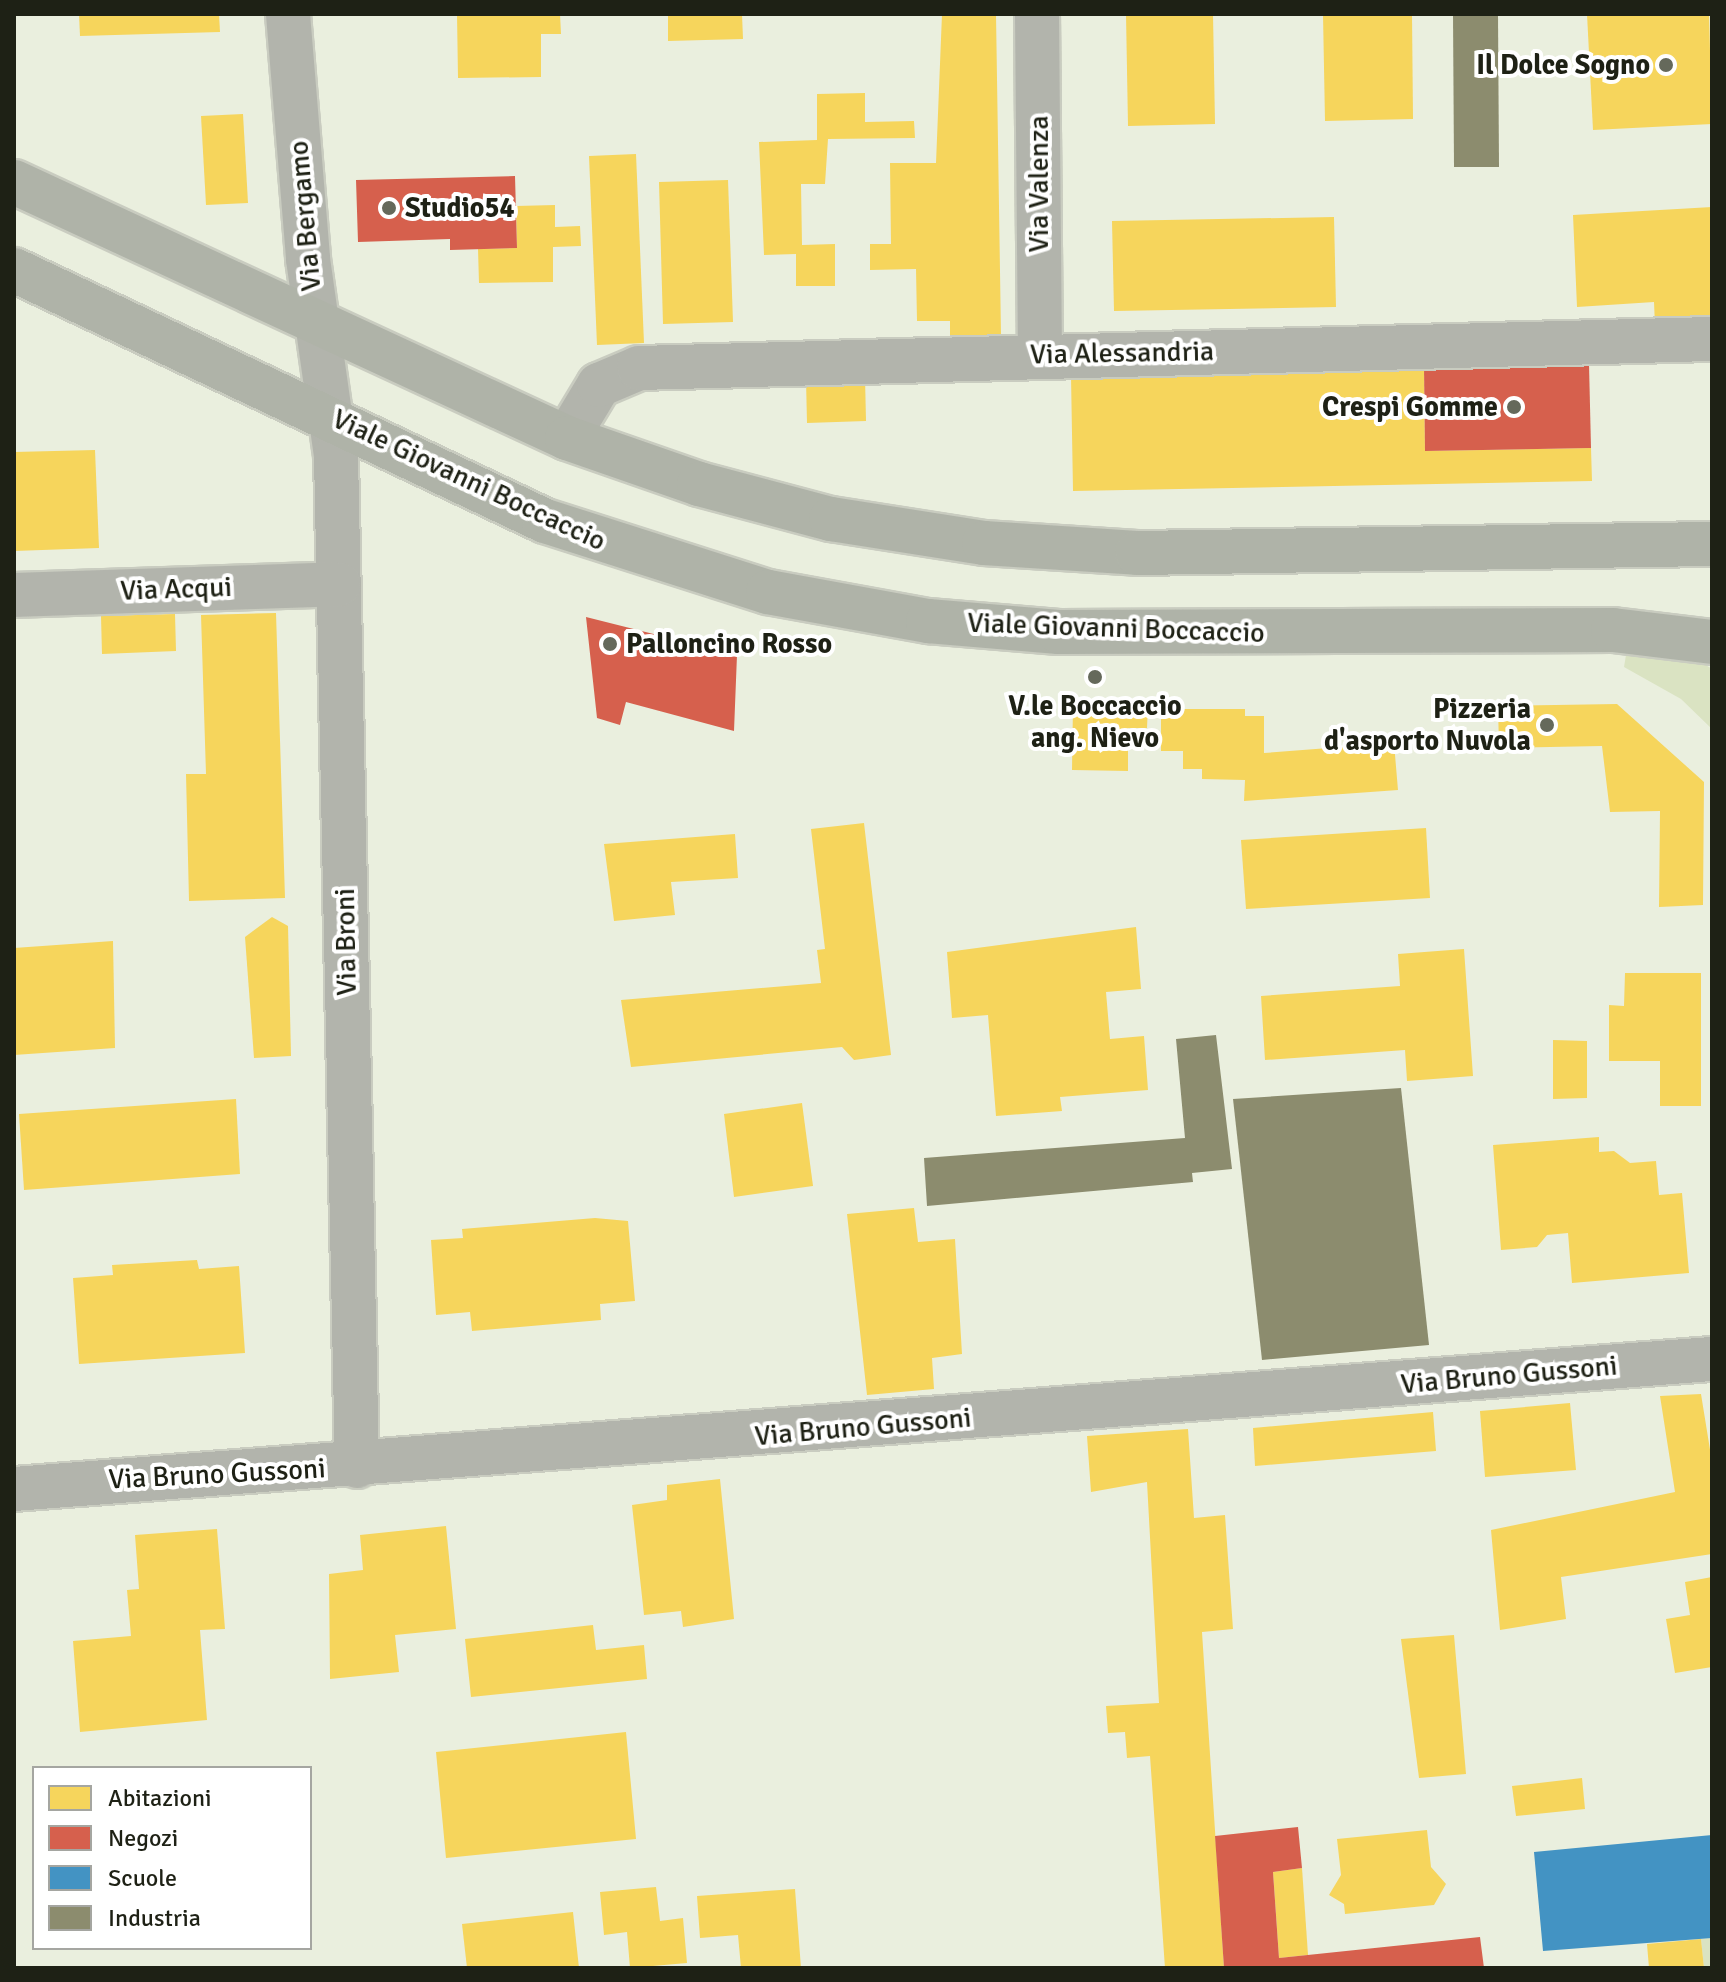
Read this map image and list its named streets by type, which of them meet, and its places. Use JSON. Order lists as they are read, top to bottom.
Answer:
{
  "streets": {
    "street": [
      "Via Valenza",
      "Via Bergamo",
      "Via Alessandria",
      "Viale Giovanni Boccaccio",
      "Via Acqui",
      "Via Broni",
      "Via Bruno Gussoni"
    ]
  },
  "crossings": [
    ["Via Valenza", "Via Alessandria"],
    ["Via Bergamo", "Viale Giovanni Boccaccio"],
    ["Via Bergamo", "Via Broni"],
    ["Viale Giovanni Boccaccio", "Via Broni"],
    ["Via Acqui", "Via Broni"],
    ["Via Broni", "Via Bruno Gussoni"]
  ],
  "places": [
    "Il Dolce Sogno",
    "Studio54",
    "Crespi Gomme",
    "Palloncino Rosso",
    "V.le Boccaccio ang. Nievo",
    "Pizzeria d'asporto Nuvola"
  ],
  "legend": [
    "Abitazioni",
    "Negozi",
    "Scuole",
    "Industria"
  ]
}
